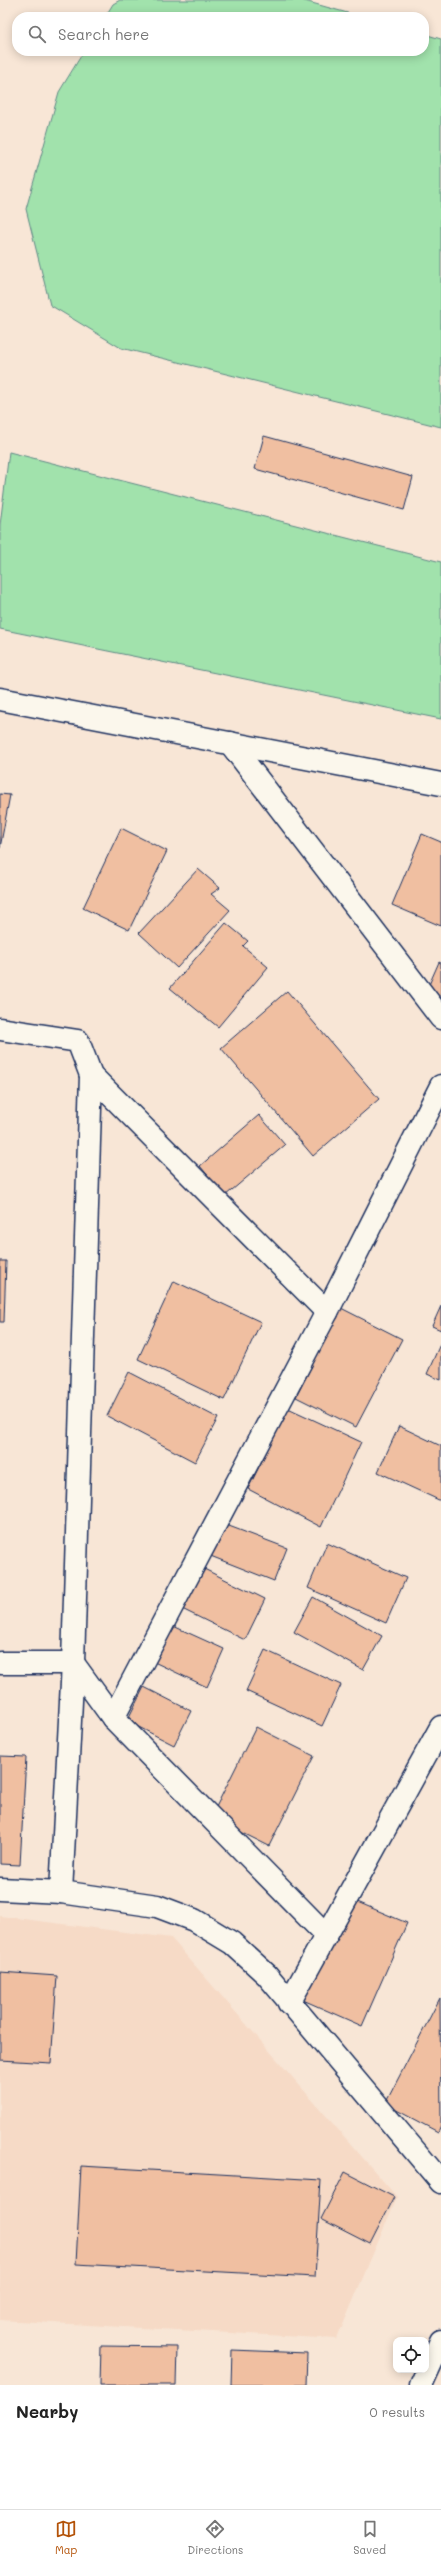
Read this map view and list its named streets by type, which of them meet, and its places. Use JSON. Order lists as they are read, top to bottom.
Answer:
{
  "page": {
    "search": "Search here",
    "heading": ["Nearby", "0 results"],
    "nav": ["Map", "Directions", "Saved"]
  }
}
